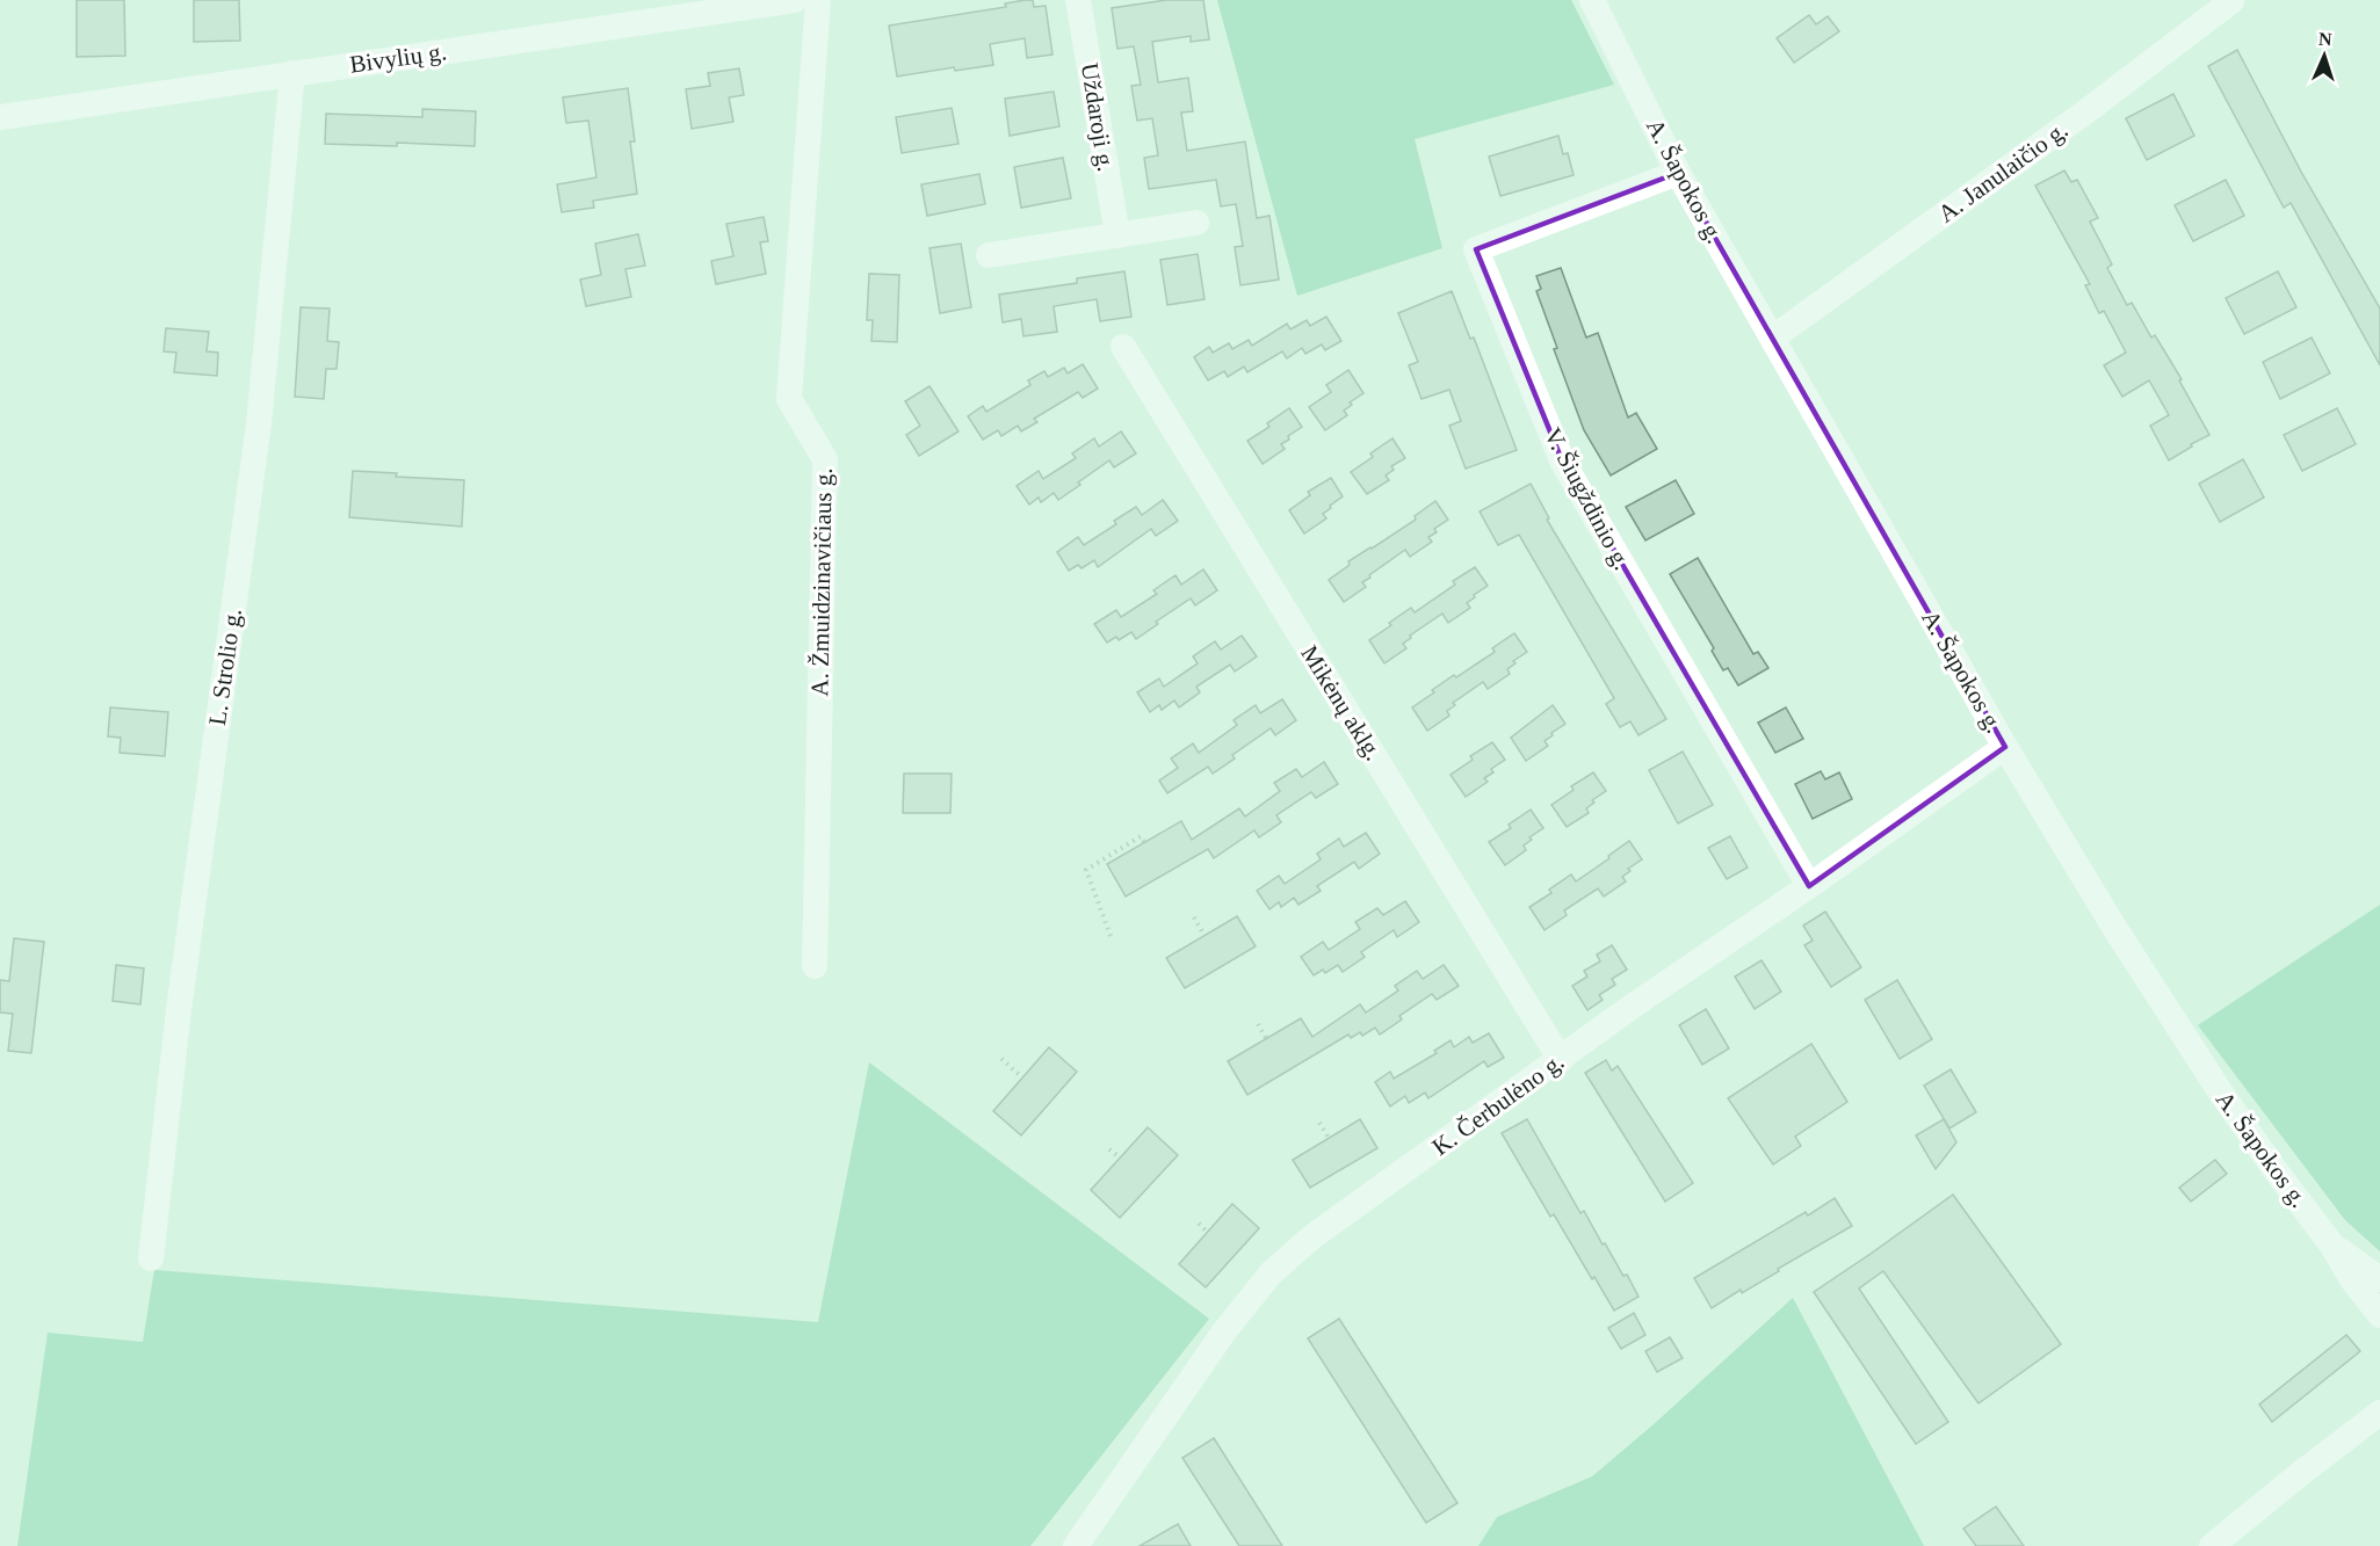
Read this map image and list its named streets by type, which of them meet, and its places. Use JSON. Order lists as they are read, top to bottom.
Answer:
{
  "streets": {
    "street": [
      "Bivylių g.",
      "Uždaroji g.",
      "A. Janulaičio g.",
      "A. Šapokos g.",
      "V. Šiugždinio g.",
      "A. Žmuidzinavičiaus g.",
      "L. Strolio g.",
      "Mikėnų aklg.",
      "K. Čerbulėno g."
    ]
  },
  "crossings": [
    ["Bivylių g.", "L. Strolio g."],
    ["A. Janulaičio g.", "A. Šapokos g."],
    ["A. Šapokos g.", "V. Šiugždinio g."],
    ["A. Šapokos g.", "K. Čerbulėno g."],
    ["V. Šiugždinio g.", "K. Čerbulėno g."],
    ["Mikėnų aklg.", "K. Čerbulėno g."]
  ],
  "north": "top"
}
